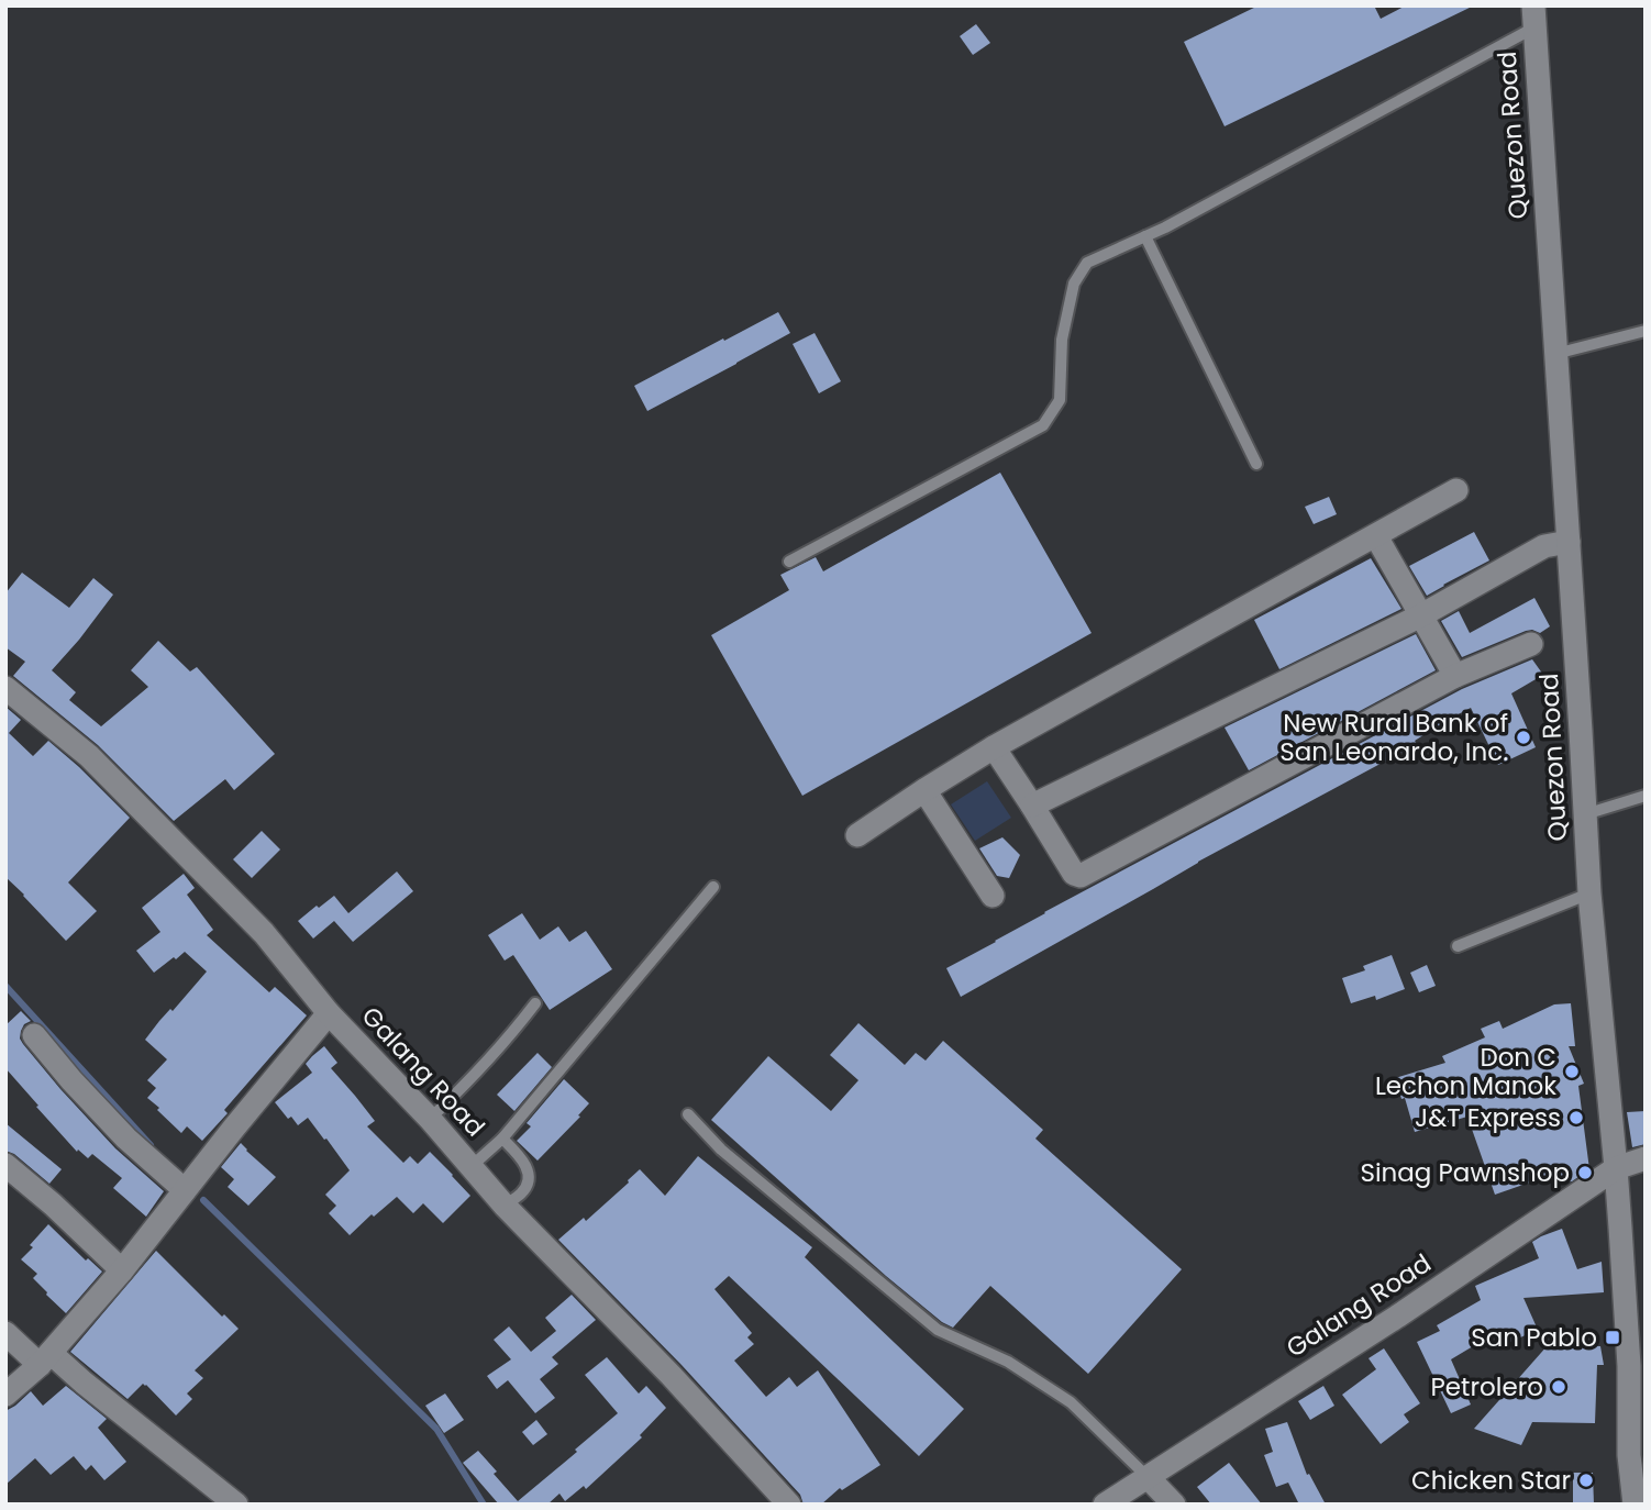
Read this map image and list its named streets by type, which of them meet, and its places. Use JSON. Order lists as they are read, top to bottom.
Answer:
{
  "streets": {
    "street": ["Quezon Road", "Galang Road"]
  },
  "crossings": [
    ["Quezon Road", "Galang Road"]
  ],
  "places": {
    "other": [
      "New Rural Bank of San Leonardo, Inc.",
      "Don C Lechon Manok",
      "J&T Express",
      "Sinag Pawnshop",
      "Petrolero",
      "Chicken Star"
    ],
    "transit": ["San Pablo"]
  }
}
